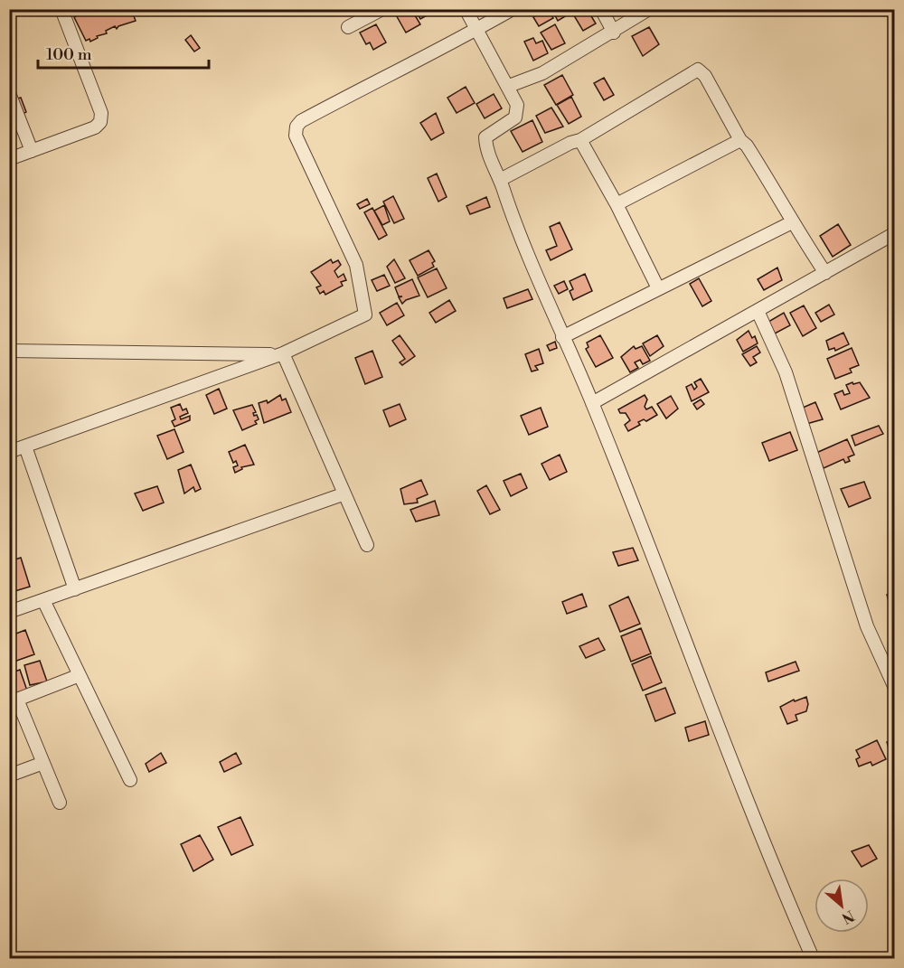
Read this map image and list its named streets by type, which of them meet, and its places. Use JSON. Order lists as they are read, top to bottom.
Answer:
{
  "scale_bar": "100 m",
  "north": "bottom right"
}
